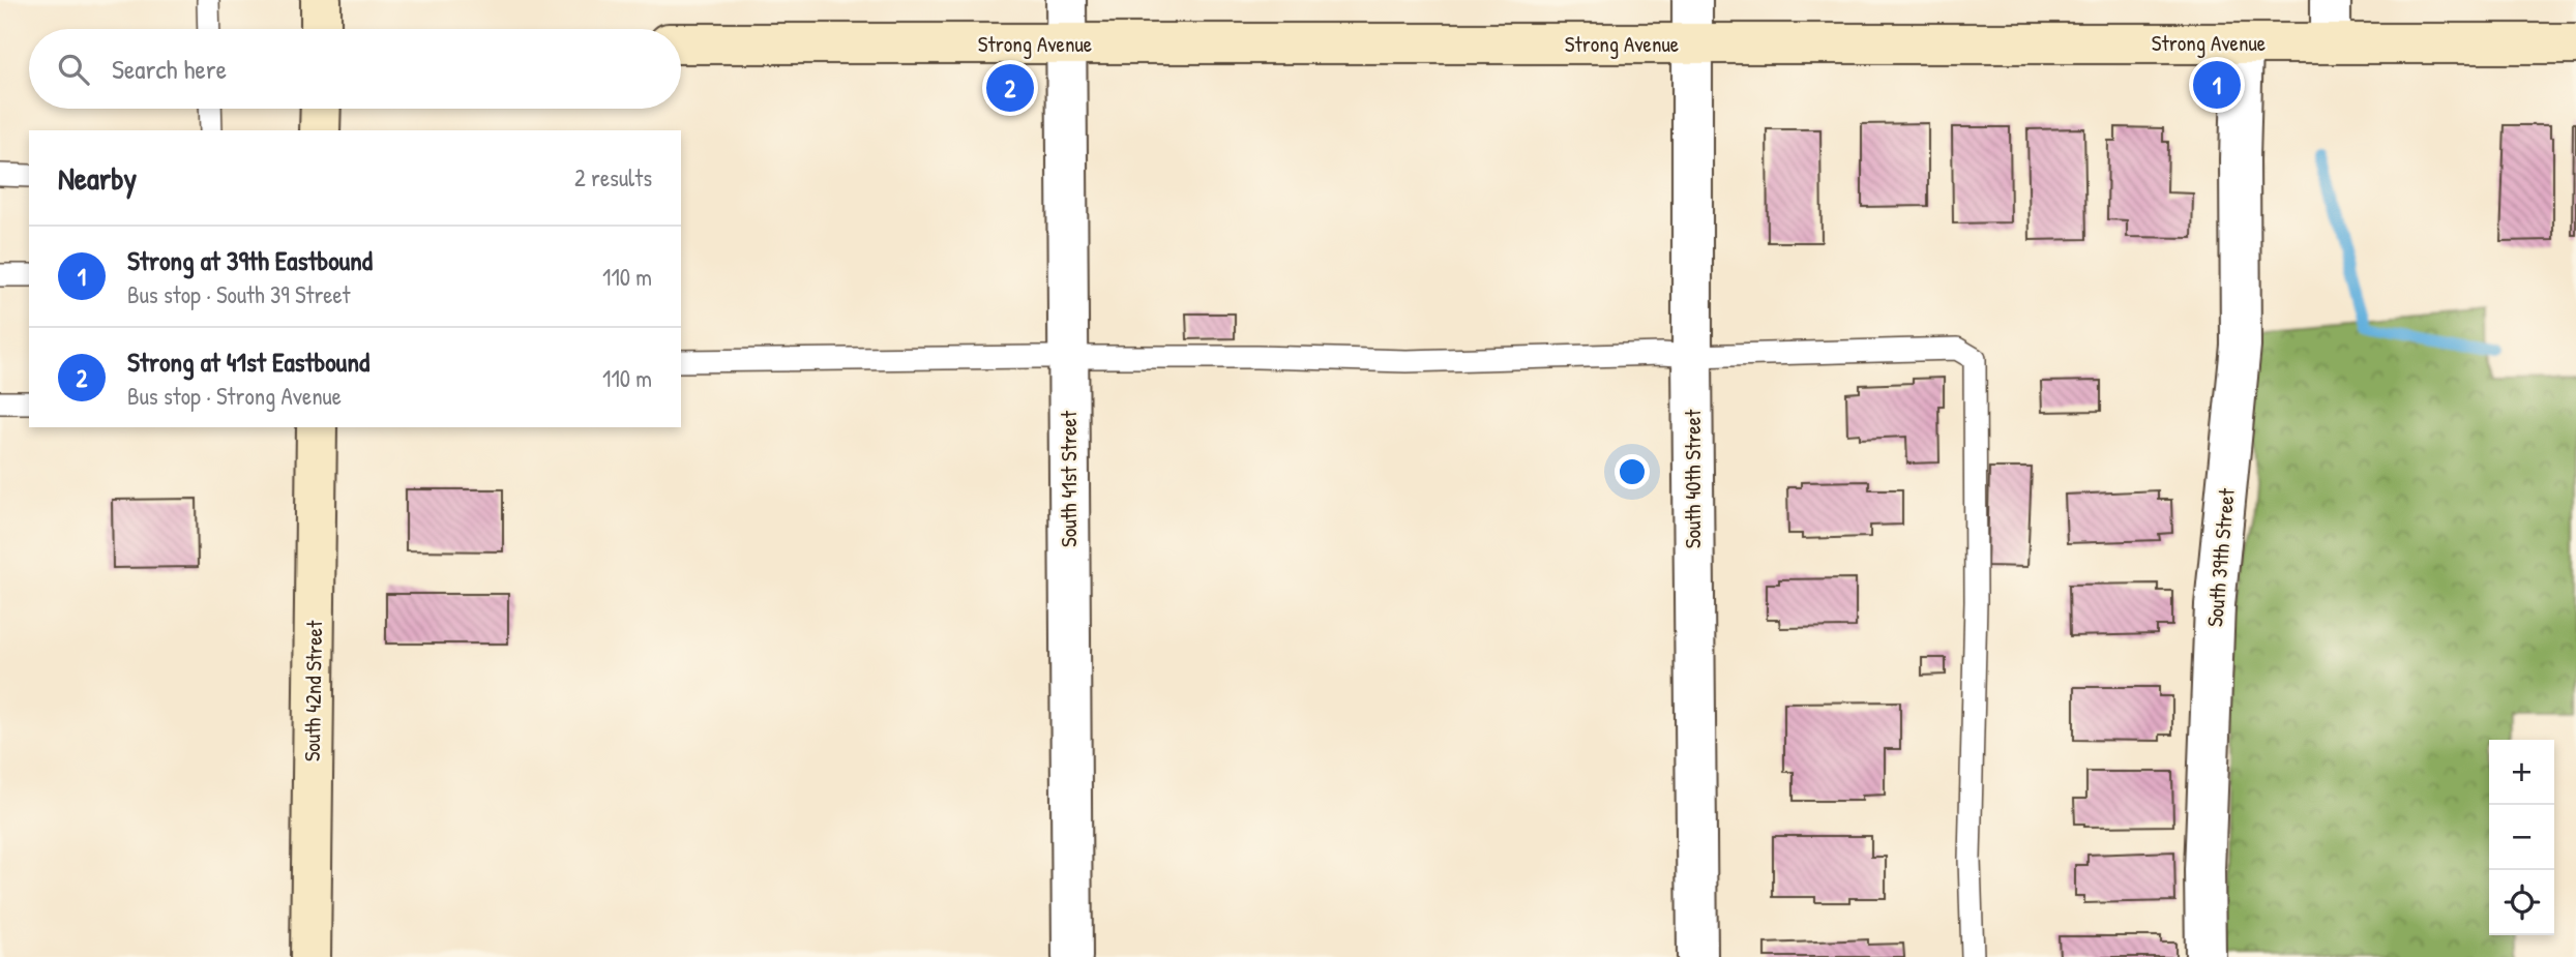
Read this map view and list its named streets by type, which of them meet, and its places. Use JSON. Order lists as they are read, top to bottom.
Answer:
{
  "streets": {
    "street": [
      "Strong Avenue",
      "South 41st Street",
      "South 40th Street",
      "South 39th Street",
      "South 42nd Street"
    ]
  },
  "crossings": [
    ["Strong Avenue", "South 41st Street"],
    ["Strong Avenue", "South 40th Street"],
    ["Strong Avenue", "South 39th Street"]
  ],
  "page": {
    "search": "Search here",
    "pins": ["1", "2"],
    "heading": ["Nearby", "2 results"],
    "list": [
      {
        "mark": "1",
        "name": "Strong at 39th Eastbound",
        "note": "Bus stop · South 39 Street",
        "value": "110 m"
      },
      {
        "mark": "2",
        "name": "Strong at 41st Eastbound",
        "note": "Bus stop · Strong Avenue",
        "value": "110 m"
      }
    ],
    "map_buttons": ["+", "−"]
  }
}
